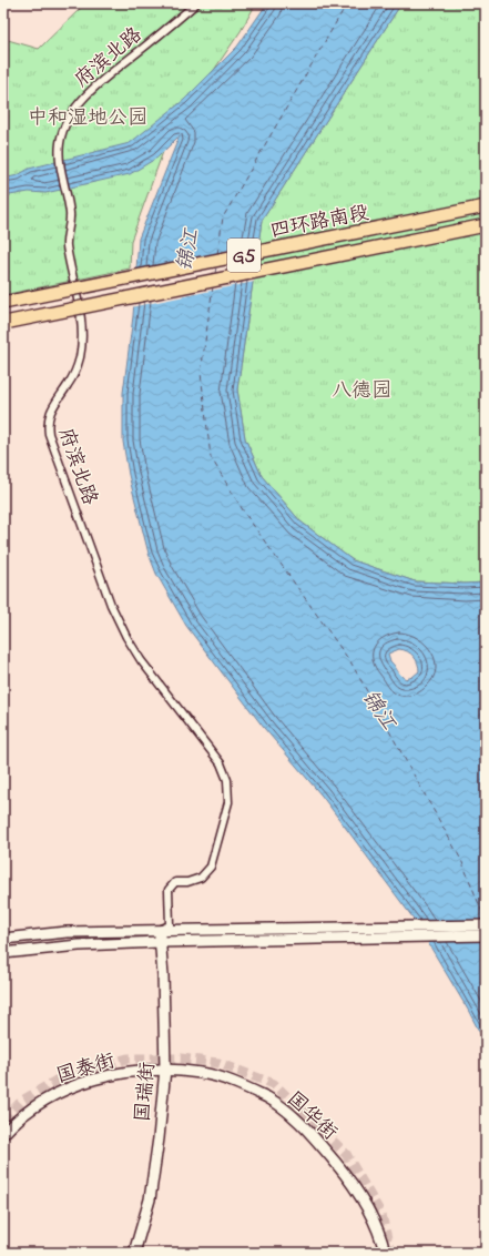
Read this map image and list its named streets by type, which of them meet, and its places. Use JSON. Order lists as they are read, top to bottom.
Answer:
{
  "streets": {
    "highway": ["四环路南段", "G5"],
    "street": [
      "府滨北路",
      "国泰街",
      "国瑞街",
      "国华街"
    ]
  },
  "crossings": [
    ["府滨北路", "国瑞街"],
    ["国泰街", "国瑞街"],
    ["国泰街", "国华街"],
    ["国瑞街", "国华街"]
  ],
  "water": ["锦江"],
  "parks": ["中和湿地公园", "八德园"]
}
